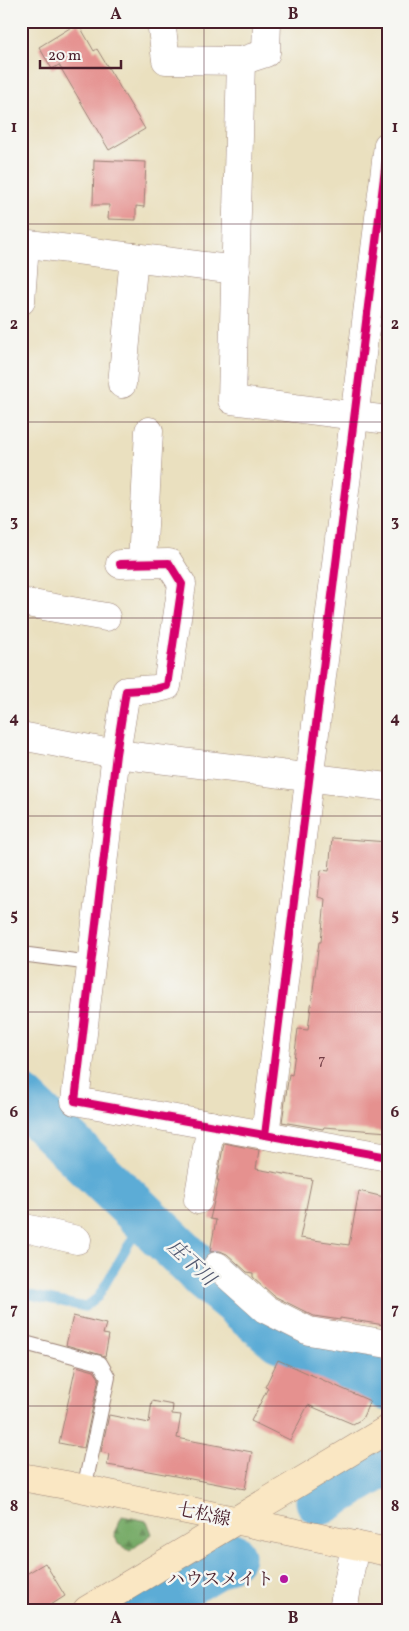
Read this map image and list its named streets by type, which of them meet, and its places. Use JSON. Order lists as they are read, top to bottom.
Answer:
{
  "streets": {
    "street": ["七松線"]
  },
  "water": ["庄下川"],
  "places": ["ハウスメイト"],
  "house_numbers": ["7"],
  "scale_bar": "20 m",
  "grid": {
    "columns": ["A", "B"],
    "rows": [
      "1",
      "2",
      "3",
      "4",
      "5",
      "6",
      "7",
      "8"
    ]
  }
}
